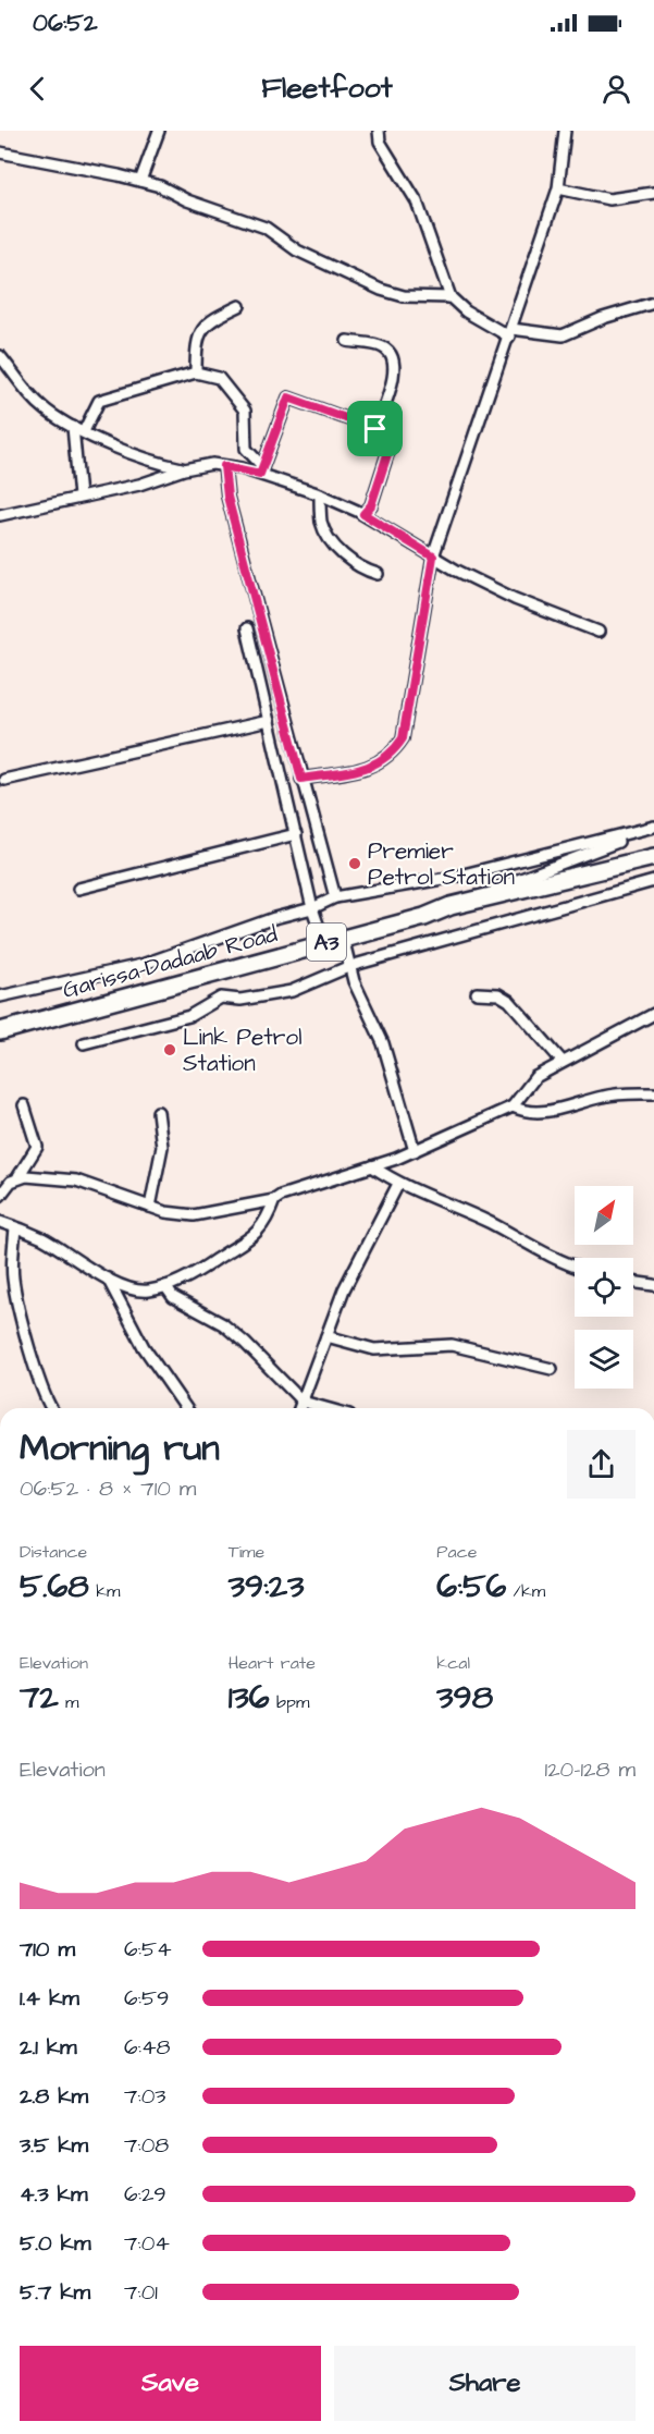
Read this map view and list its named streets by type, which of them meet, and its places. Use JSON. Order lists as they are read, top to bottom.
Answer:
{
  "streets": {
    "highway": ["A3", "Garissa-Dadaab Road"]
  },
  "places": ["Premier Petrol Station", "Link Petrol Station"],
  "north": "top right",
  "page": {
    "status": "06:52",
    "header": "Fleetfoot",
    "heading": ["Morning run", "06:52 · 8 × 710 m"],
    "stats": [
      ["Distance", "5.68 km"],
      ["Time", "39:23"],
      ["Pace", "6:56 /km"],
      ["Elevation", "72 m"],
      ["Heart rate", "136 bpm"],
      ["kcal", "398"]
    ],
    "chart": ["Elevation", "120–128 m"],
    "list": [
      {
        "name": "710 m",
        "note": "6:54"
      },
      {
        "name": "1.4 km",
        "note": "6:59"
      },
      {
        "name": "2.1 km",
        "note": "6:48"
      },
      {
        "name": "2.8 km",
        "note": "7:03"
      },
      {
        "name": "3.5 km",
        "note": "7:08"
      },
      {
        "name": "4.3 km",
        "note": "6:29"
      },
      {
        "name": "5.0 km",
        "note": "7:04"
      },
      {
        "name": "5.7 km",
        "note": "7:01"
      }
    ],
    "buttons": ["Save", "Share"]
  }
}
